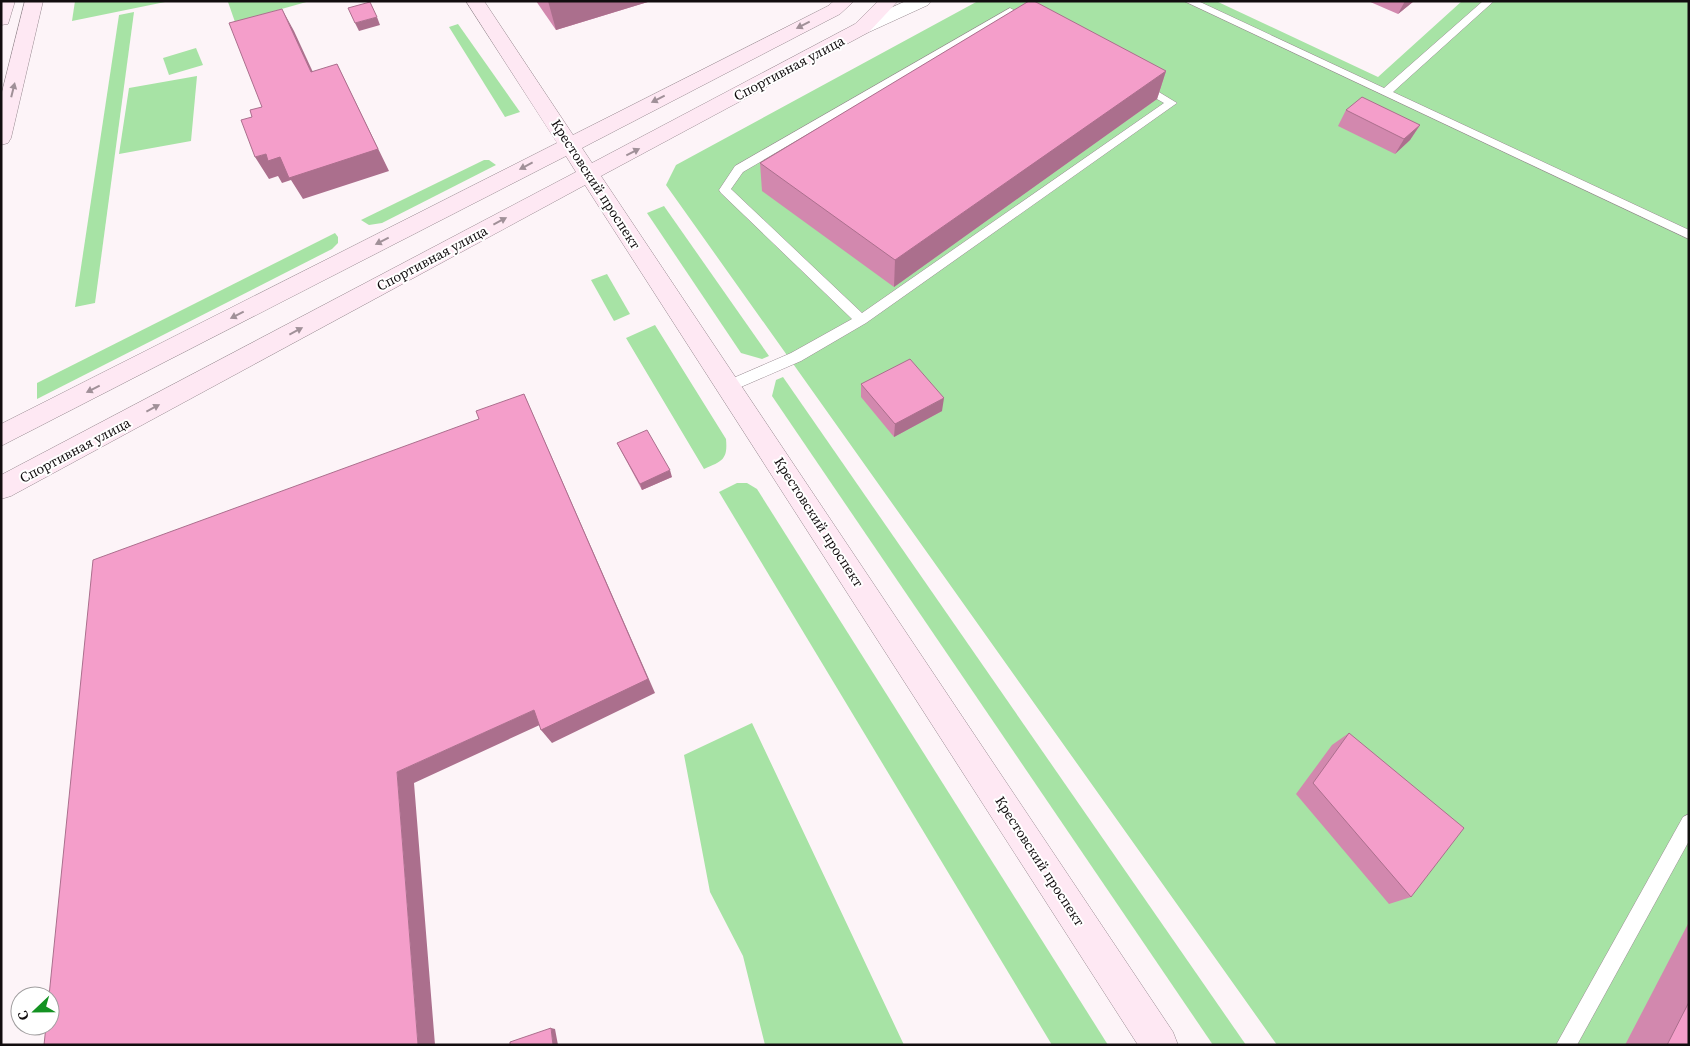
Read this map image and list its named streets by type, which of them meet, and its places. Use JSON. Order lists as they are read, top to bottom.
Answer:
{
  "streets": {
    "street": ["Спортивная улица", "Крестовский проспект"]
  },
  "crossings": [
    ["Спортивная улица", "Крестовский проспект"]
  ],
  "north": "left"
}
